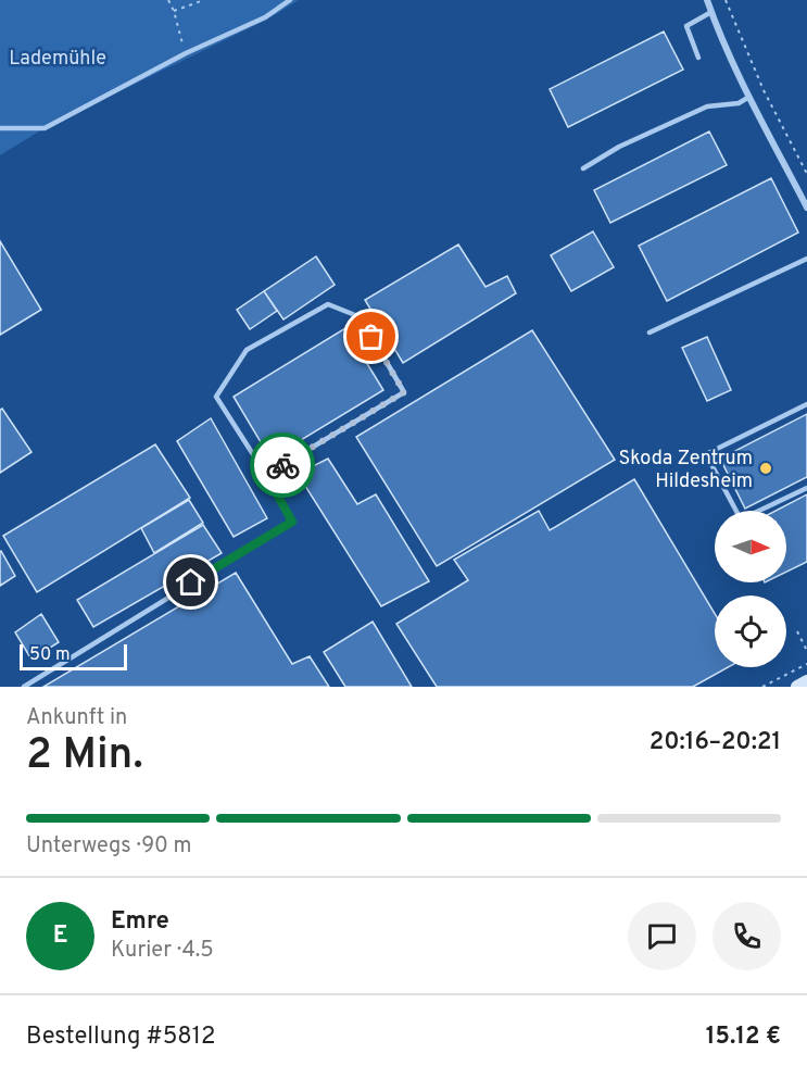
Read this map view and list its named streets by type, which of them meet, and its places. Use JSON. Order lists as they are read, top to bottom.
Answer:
{
  "parks": ["Lademühle"],
  "places": ["Skoda Zentrum Hildesheim"],
  "scale_bar": "50 m",
  "north": "right",
  "page": {
    "scale": "50 m",
    "heading": ["2 Min.", "Ankunft in", "20:16–20:21"],
    "panel": [
      "Emre",
      "Kurier · 4.5",
      "Bestellung #5812",
      "15.12 €"
    ],
    "bar": "Unterwegs · 90 m",
    "round": "E"
  }
}
